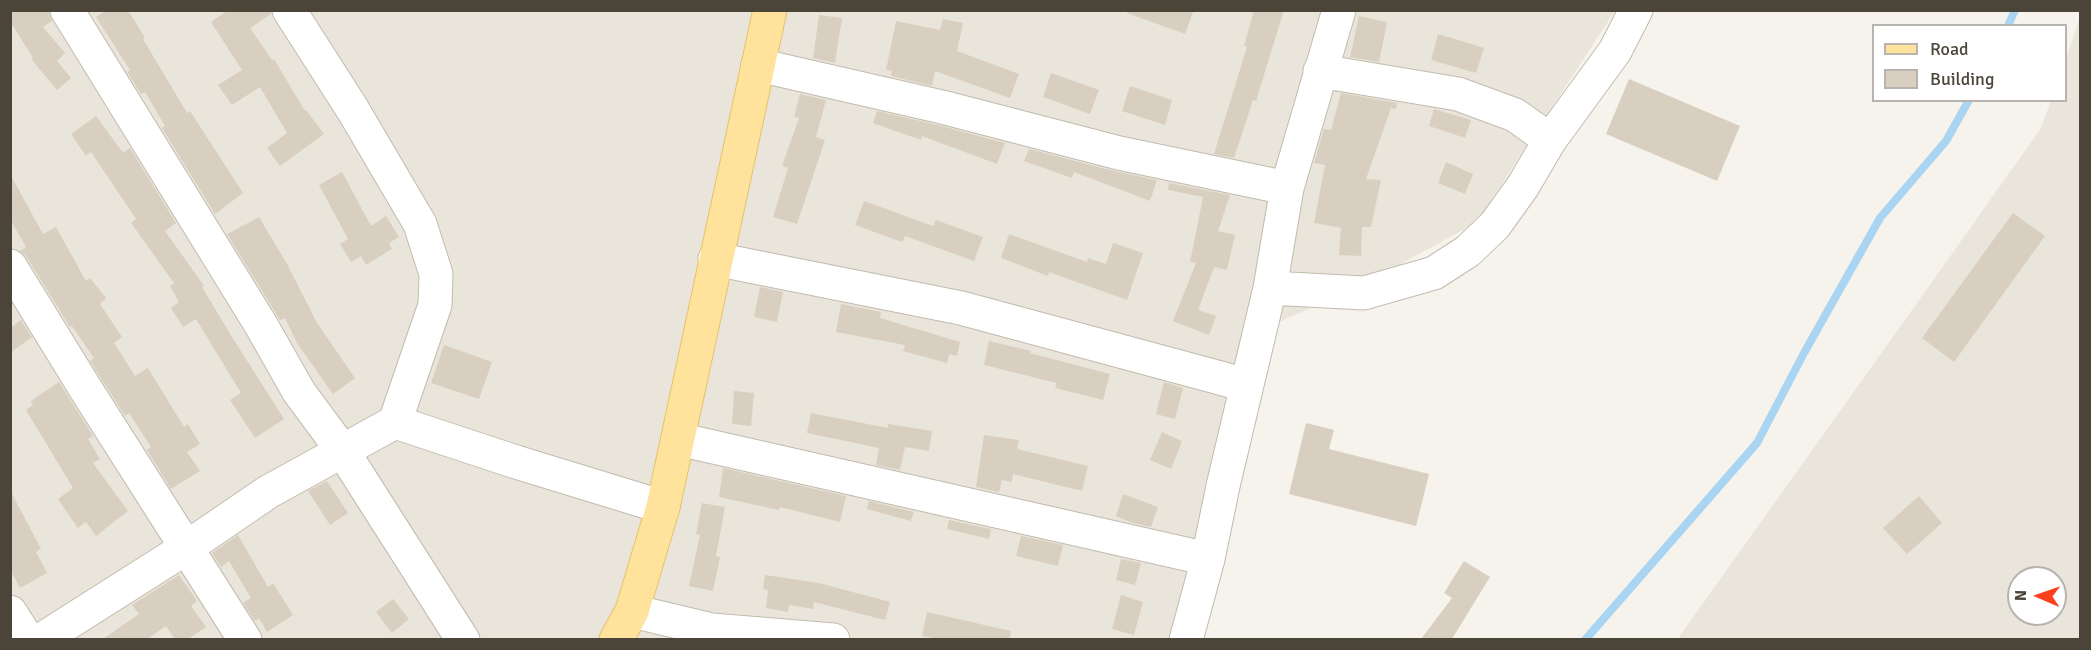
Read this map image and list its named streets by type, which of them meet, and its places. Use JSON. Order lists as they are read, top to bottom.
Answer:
{
  "legend": ["Road", "Building"],
  "north": "left"
}
